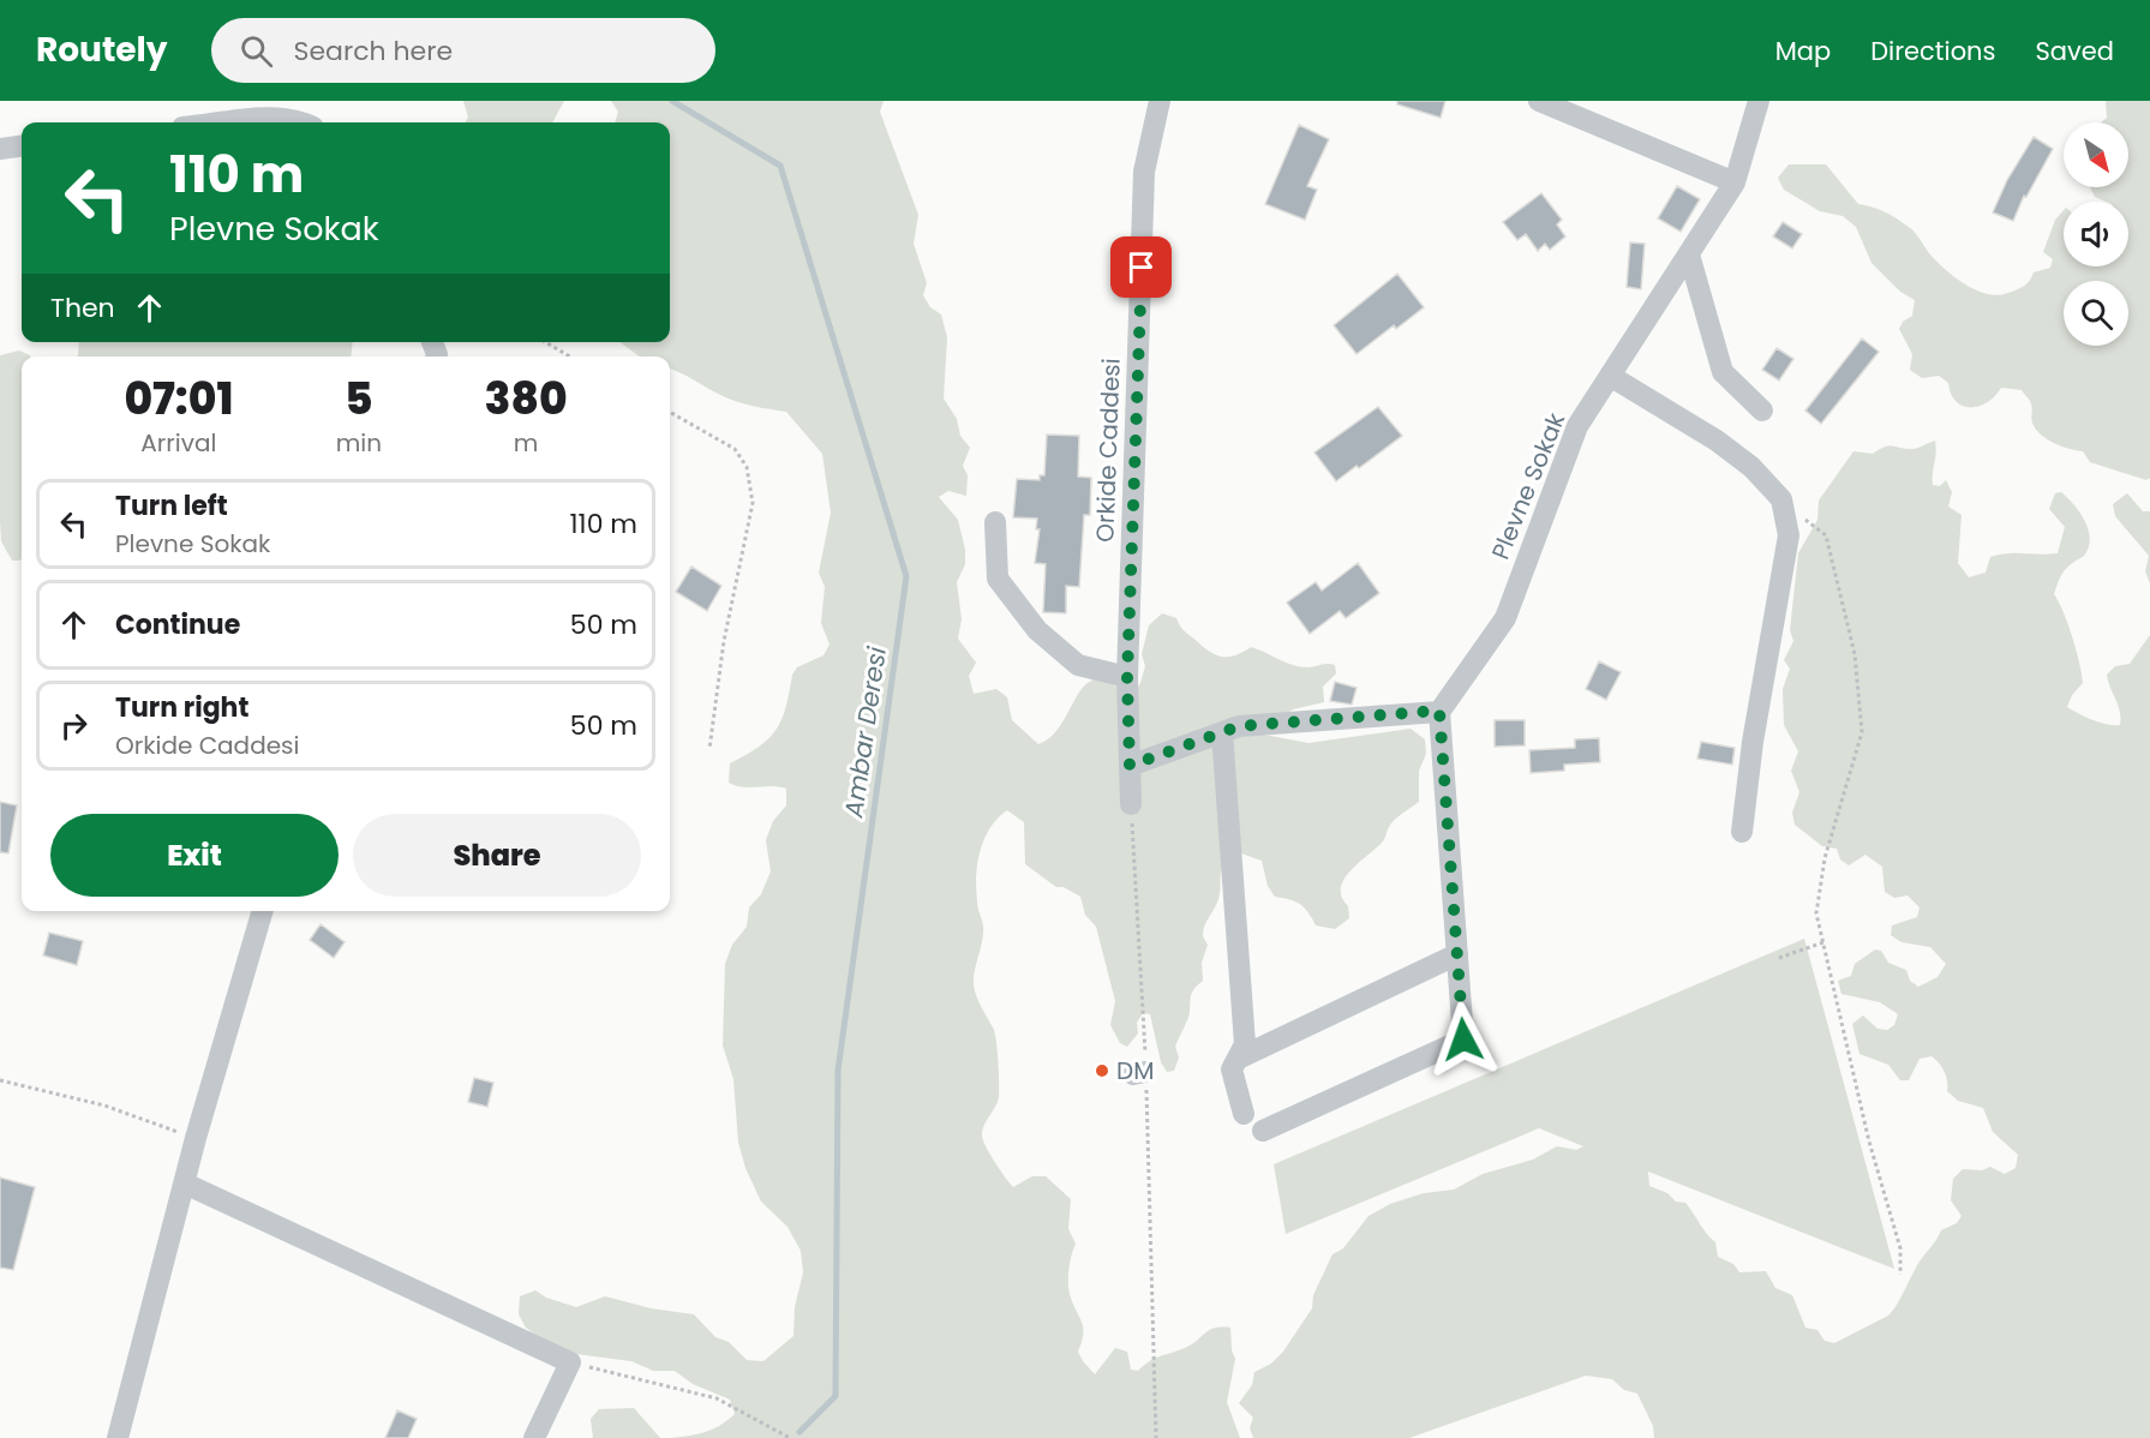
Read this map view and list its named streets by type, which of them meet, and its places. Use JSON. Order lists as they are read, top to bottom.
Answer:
{
  "streets": {
    "street": ["Orkide Caddesi", "Plevne Sokak"]
  },
  "water": ["Ambar Deresi"],
  "places": ["DM"],
  "north": "bottom right",
  "page": {
    "header": "Routely",
    "search": "Search here",
    "nav": ["Map", "Directions", "Saved"],
    "turn": ["110 m", "Plevne Sokak"],
    "then": "Then",
    "eta": [
      "07:01",
      "Arrival",
      "5",
      "min",
      "380",
      "m"
    ],
    "list": [
      {
        "name": "Turn left",
        "note": "Plevne Sokak",
        "value": "110 m"
      },
      {
        "name": "Continue",
        "value": "50 m"
      },
      {
        "name": "Turn right",
        "note": "Orkide Caddesi",
        "value": "50 m"
      }
    ],
    "buttons": ["Exit", "Share"]
  }
}
